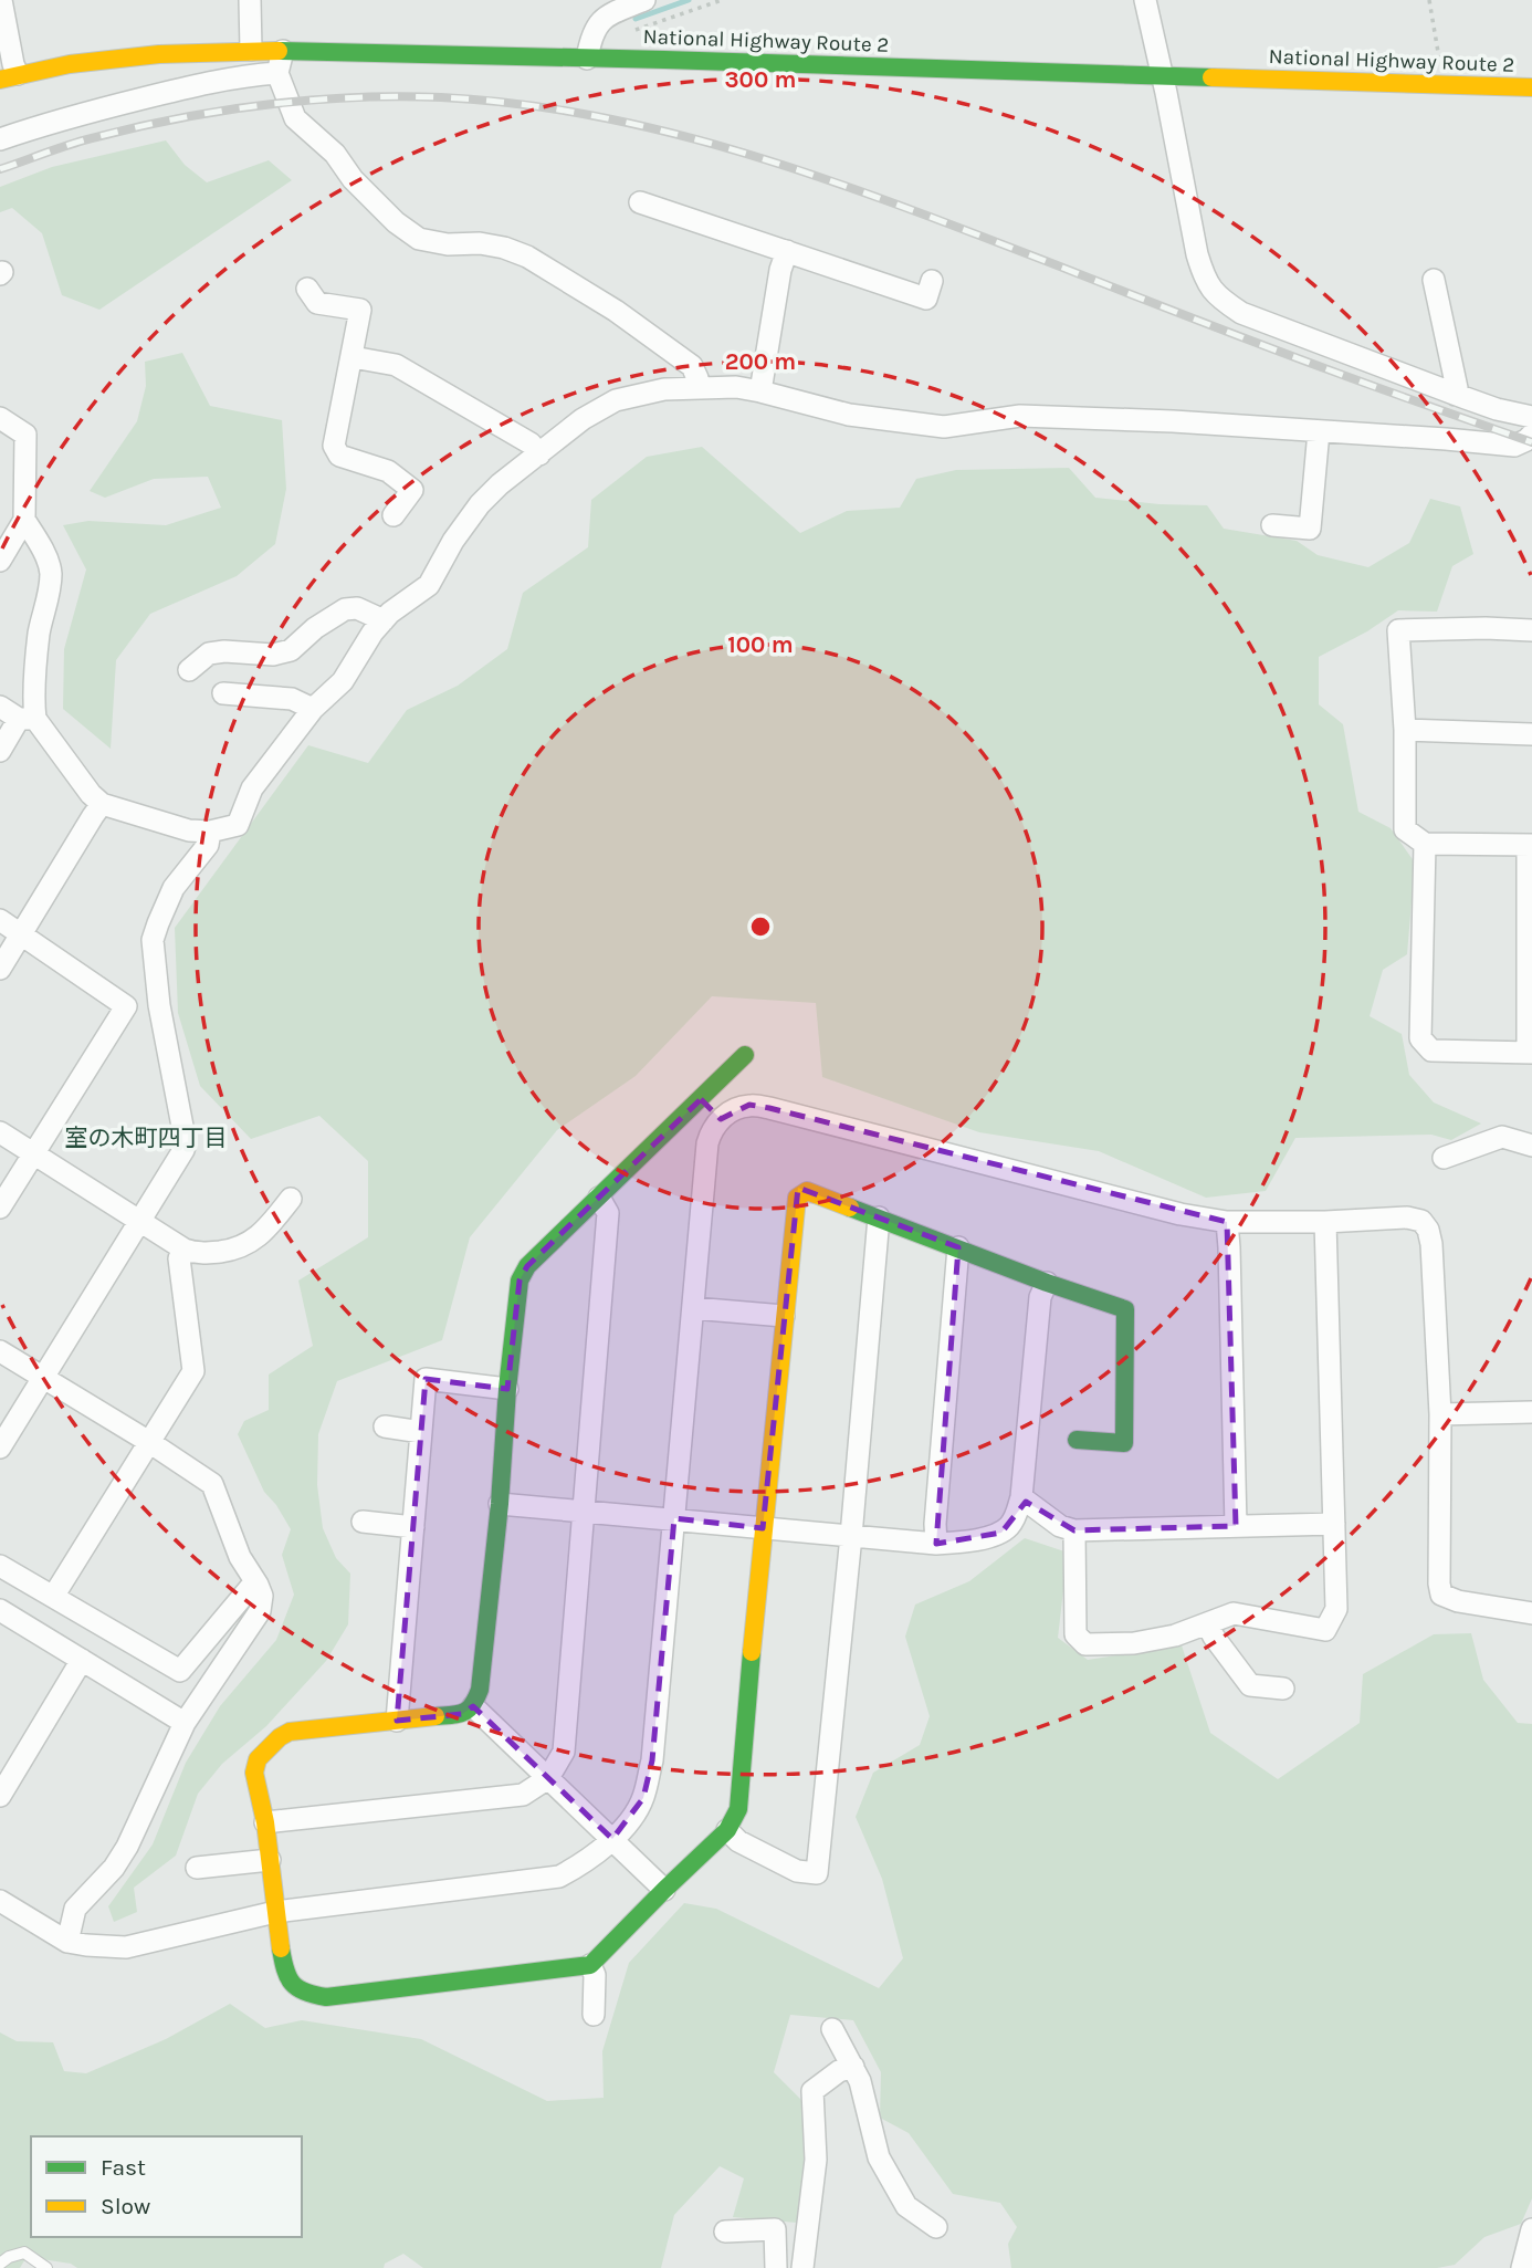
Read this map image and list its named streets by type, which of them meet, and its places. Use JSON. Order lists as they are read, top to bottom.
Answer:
{
  "streets": {
    "main road": ["National Highway Route 2"]
  },
  "districts": ["室の木町四丁目"],
  "legend": ["Fast", "Slow"],
  "rings": ["300 m", "200 m", "100 m"]
}
